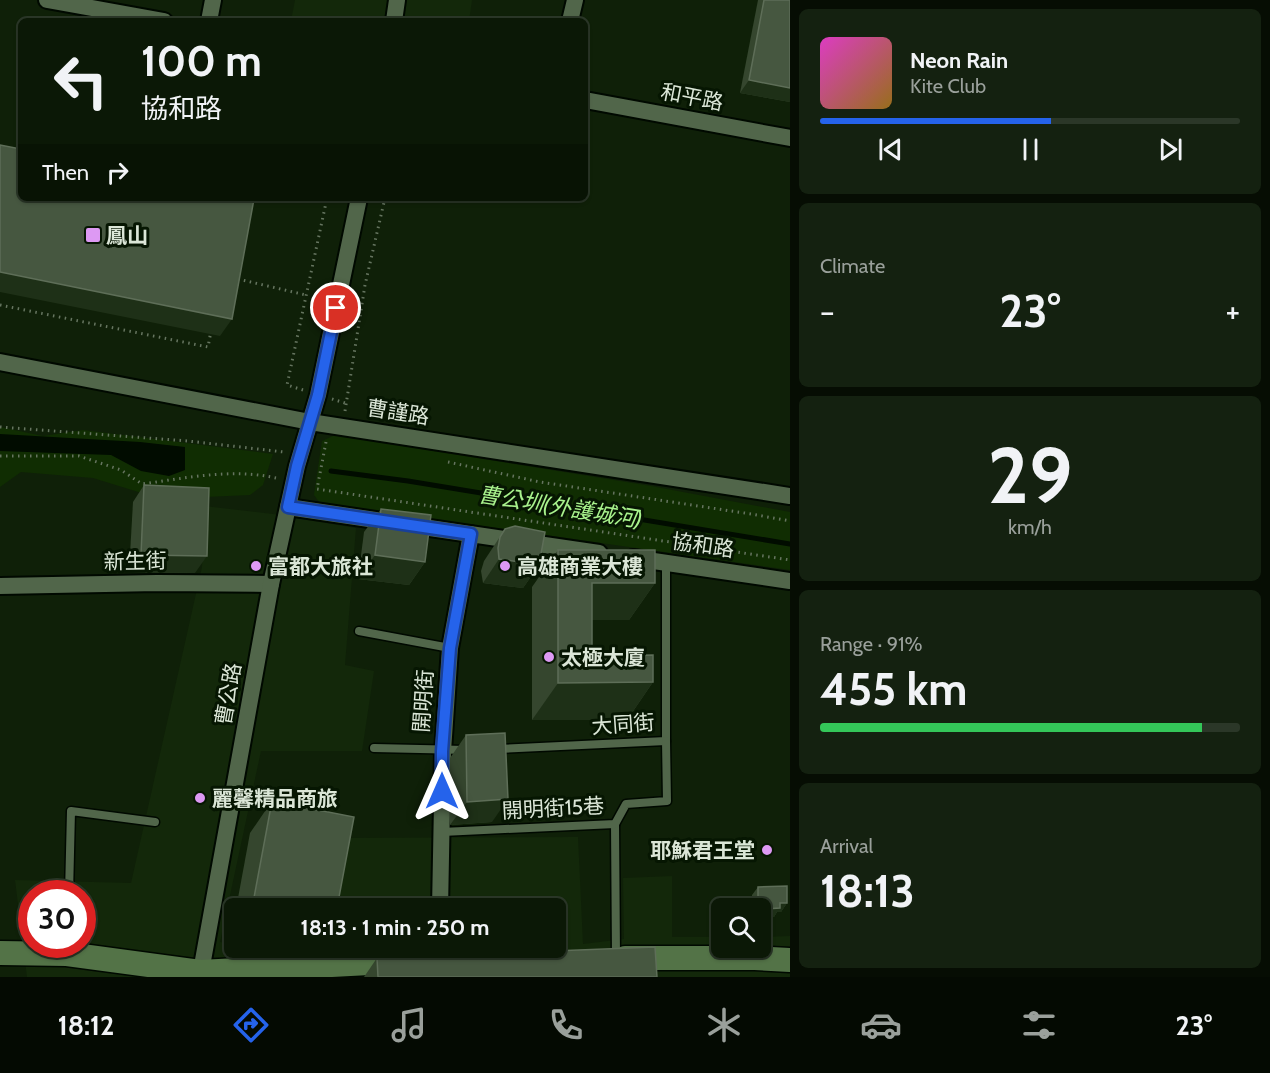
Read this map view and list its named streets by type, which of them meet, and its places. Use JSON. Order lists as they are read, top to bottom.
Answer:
{
  "streets": {
    "street": [
      "和平路",
      "曹謹路",
      "協和路",
      "新生街",
      "曹公路",
      "開明街"
    ],
    "lane": ["大同街", "開明街15巷"]
  },
  "crossings": [
    ["曹謹路", "曹公路"],
    ["協和路", "曹公路"],
    ["協和路", "開明街"],
    ["協和路", "大同街"],
    ["新生街", "曹公路"],
    ["開明街", "開明街15巷"],
    ["大同街", "開明街15巷"]
  ],
  "water": ["曹公圳(外護城河)"],
  "places": {
    "transit": ["鳳山"],
    "other": [
      "富都大旅社",
      "高雄商業大樓",
      "太極大廈",
      "麗馨精品商旅",
      "耶穌君王堂"
    ]
  },
  "page": {
    "turn": ["100 m", "協和路"],
    "song": ["Neon Rain", "Kite Club"],
    "then": "Then",
    "tile": [
      "Climate",
      ["29", "km/h"],
      ["Range · 91%", "455 km"],
      ["Arrival", "18:13"]
    ],
    "heat": ["−", "23°", "+"],
    "limit": "30",
    "trip": "18:13 · 1 min · 250 m",
    "tabs": ["18:12", "23°"]
  }
}
